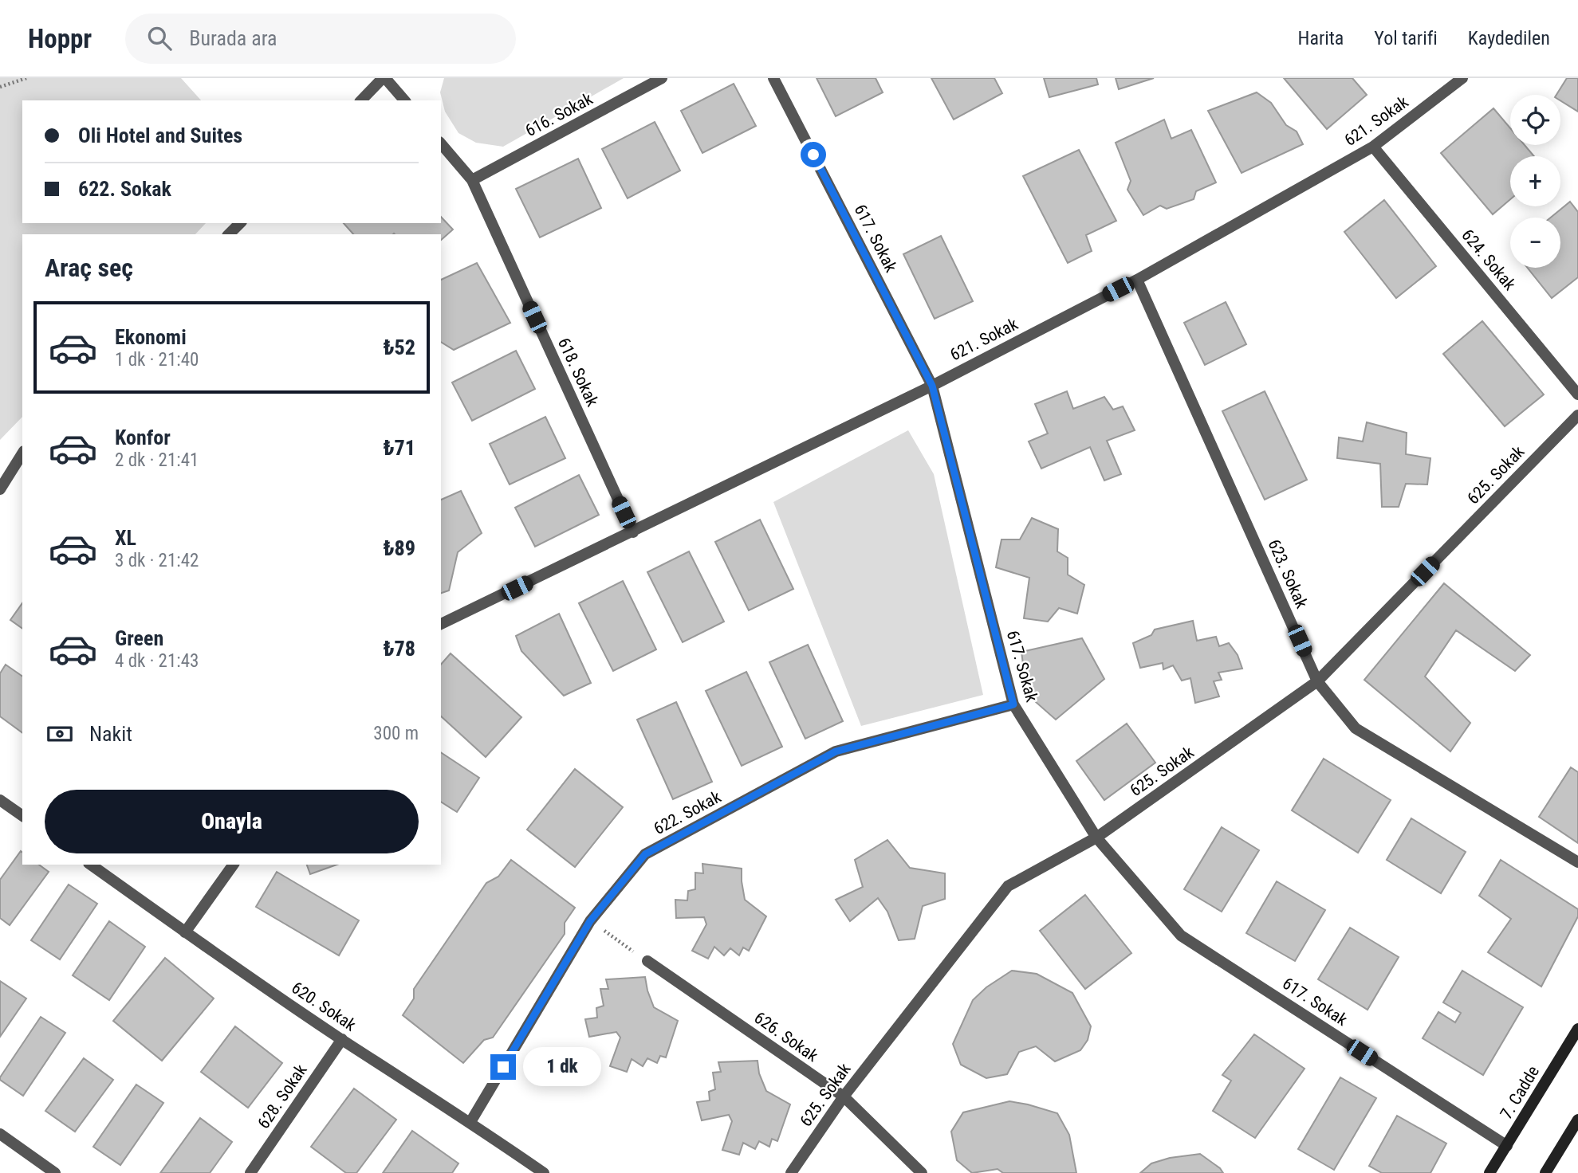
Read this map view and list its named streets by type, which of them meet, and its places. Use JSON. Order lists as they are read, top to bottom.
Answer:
{
  "streets": {
    "main road": ["7. Cadde"],
    "street": [
      "616. Sokak",
      "621. Sokak",
      "617. Sokak",
      "624. Sokak",
      "618. Sokak",
      "625. Sokak",
      "623. Sokak",
      "622. Sokak",
      "620. Sokak",
      "626. Sokak",
      "628. Sokak"
    ]
  },
  "crossings": [
    ["616. Sokak", "618. Sokak"],
    ["621. Sokak", "617. Sokak"],
    ["621. Sokak", "624. Sokak"],
    ["621. Sokak", "618. Sokak"],
    ["621. Sokak", "623. Sokak"],
    ["617. Sokak", "625. Sokak"],
    ["617. Sokak", "622. Sokak"],
    ["617. Sokak", "7. Cadde"],
    ["625. Sokak", "623. Sokak"],
    ["625. Sokak", "626. Sokak"],
    ["622. Sokak", "620. Sokak"],
    ["620. Sokak", "628. Sokak"]
  ],
  "page": {
    "header": "Hoppr",
    "search": "Burada ara",
    "nav": ["Harita", "Yol tarifi", "Kaydedilen"],
    "map_buttons": ["+", "−"],
    "banner": ["Oli Hotel and Suites", "622. Sokak"],
    "heading": "Araç seç",
    "list": [
      {
        "name": "Ekonomi",
        "note": "1 dk · 21:40",
        "value": "₺52"
      },
      {
        "name": "Konfor",
        "note": "2 dk · 21:41",
        "value": "₺71"
      },
      {
        "name": "XL",
        "note": "3 dk · 21:42",
        "value": "₺89"
      },
      {
        "name": "Green",
        "note": "4 dk · 21:43",
        "value": "₺78"
      }
    ],
    "pay": ["Nakit", "300 m"],
    "buttons": "Onayla",
    "bubble": "1 dk"
  }
}
